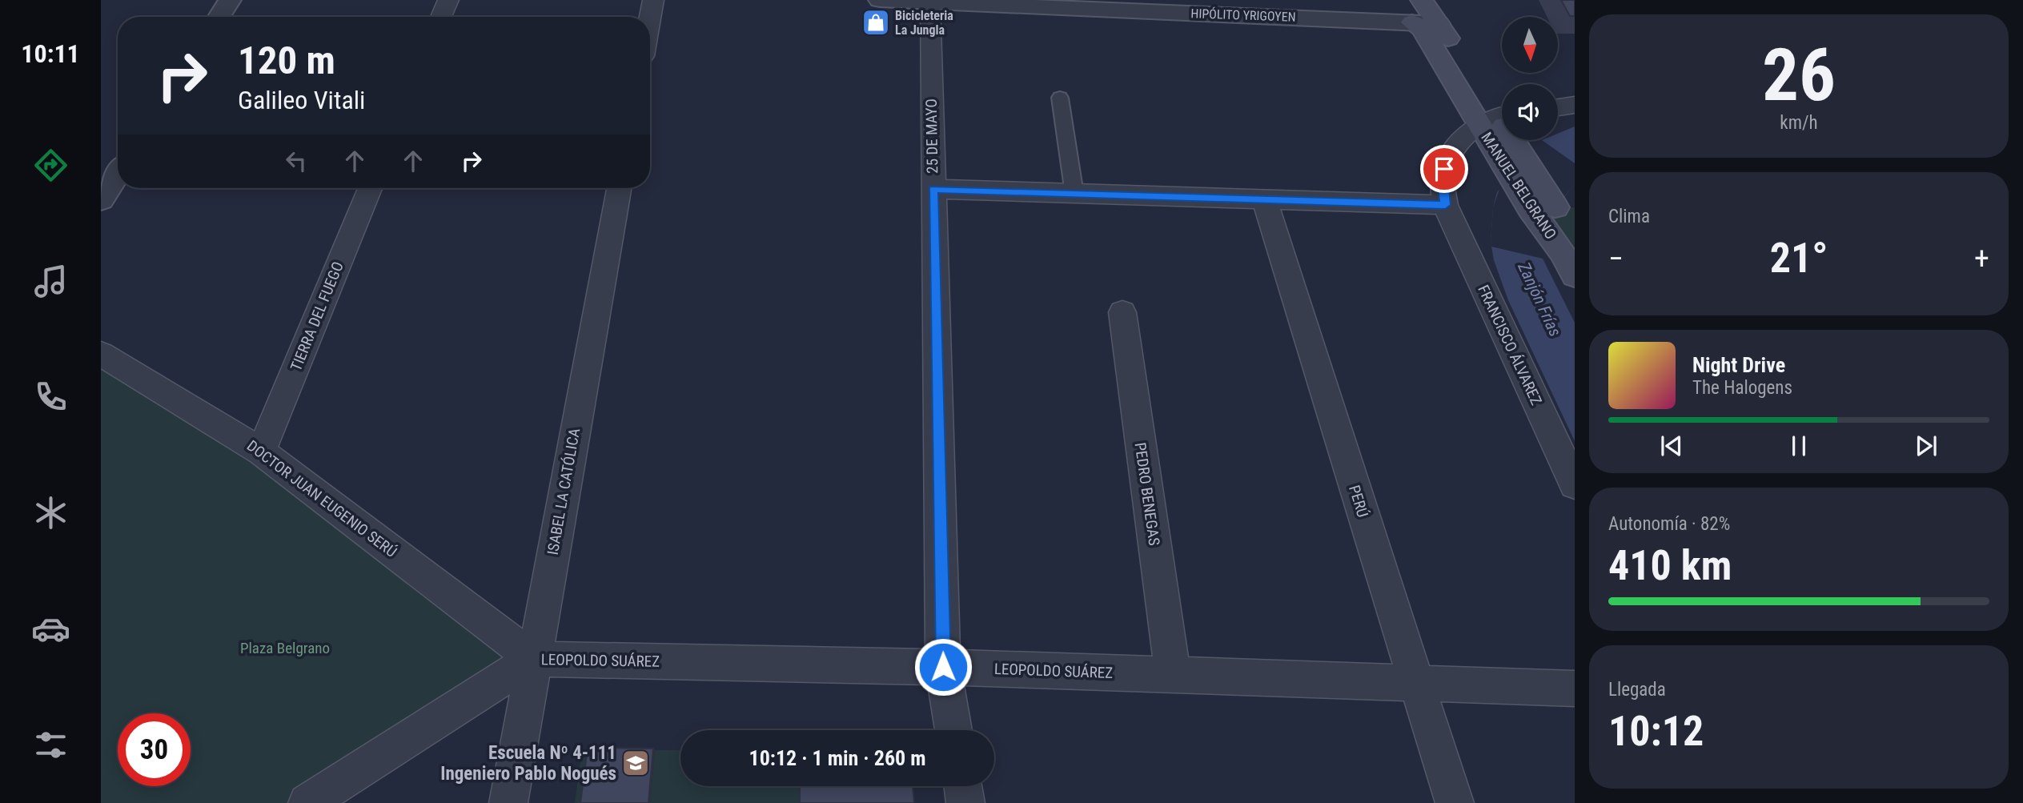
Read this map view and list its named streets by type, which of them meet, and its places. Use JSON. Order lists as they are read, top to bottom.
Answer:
{
  "streets": {
    "main road": ["MANUEL BELGRANO"],
    "street": [
      "HIPÓLITO YRIGOYEN",
      "25 DE MAYO",
      "TIERRA DEL FUEGO",
      "FRANCISCO ÁLVAREZ",
      "ISABEL LA CATÓLICA",
      "PEDRO BENEGAS",
      "DOCTOR JUAN EUGENIO SERÚ",
      "PERÚ",
      "LEOPOLDO SUÁREZ"
    ]
  },
  "crossings": [
    ["HIPÓLITO YRIGOYEN", "25 DE MAYO"],
    ["25 DE MAYO", "LEOPOLDO SUÁREZ"],
    ["MANUEL BELGRANO", "FRANCISCO ÁLVAREZ"],
    ["TIERRA DEL FUEGO", "DOCTOR JUAN EUGENIO SERÚ"],
    ["ISABEL LA CATÓLICA", "DOCTOR JUAN EUGENIO SERÚ"],
    ["ISABEL LA CATÓLICA", "LEOPOLDO SUÁREZ"],
    ["PEDRO BENEGAS", "LEOPOLDO SUÁREZ"],
    ["DOCTOR JUAN EUGENIO SERÚ", "LEOPOLDO SUÁREZ"],
    ["PERÚ", "LEOPOLDO SUÁREZ"]
  ],
  "water": ["Zanjón Frías"],
  "parks": ["Plaza Belgrano"],
  "places": {
    "shop": ["Bicicleteria La Jungla"],
    "school or university": ["Escuela Nº 4-111 Ingeniero Pablo Nogués"]
  },
  "north": "bottom",
  "page": {
    "tabs": "10:11",
    "tile": [
      ["26", "km/h"],
      "Clima",
      ["Autonomía · 82%", "410 km"],
      ["Llegada", "10:12"]
    ],
    "turn": ["120 m", "Galileo Vitali"],
    "heat": ["−", "21°", "+"],
    "song": ["Night Drive", "The Halogens"],
    "limit": "30",
    "trip": "10:12 · 1 min · 260 m"
  }
}
